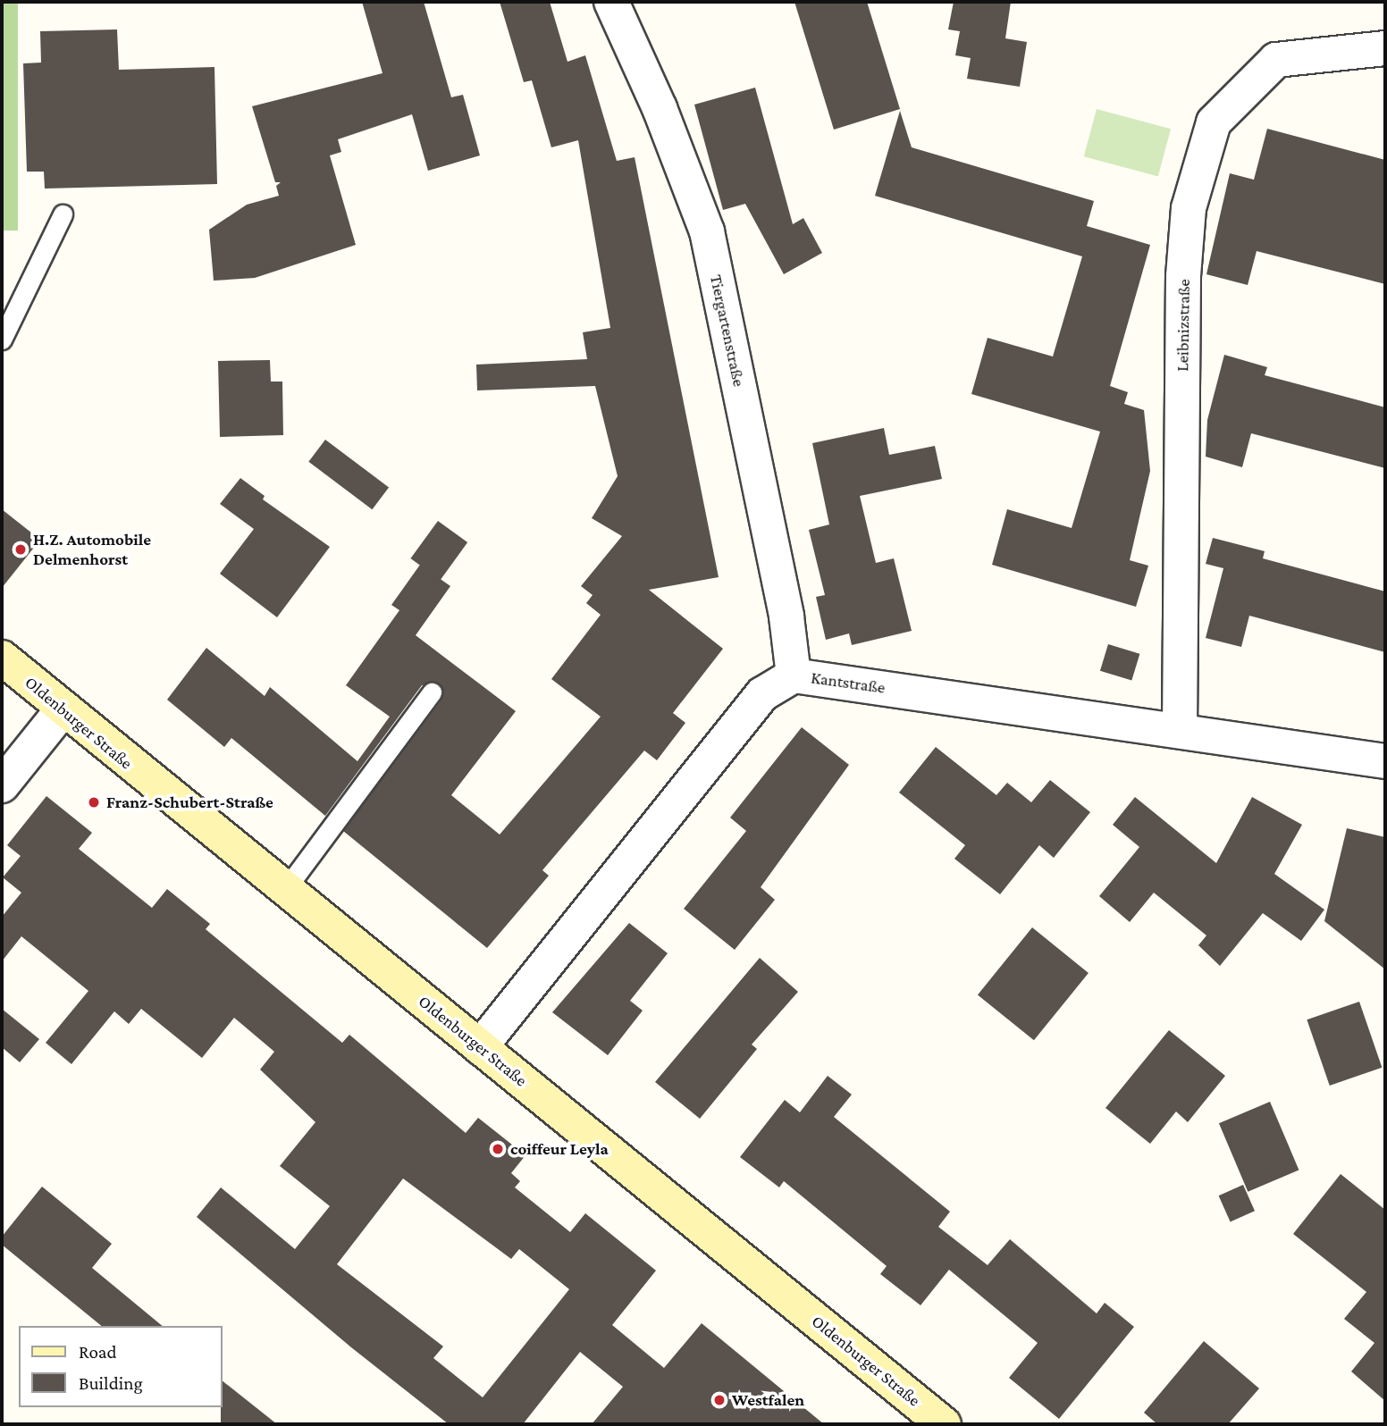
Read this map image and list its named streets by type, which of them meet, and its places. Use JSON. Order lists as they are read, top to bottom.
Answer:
{
  "streets": {
    "main road": ["Oldenburger Straße"],
    "street": ["Leibnizstraße", "Tiergartenstraße", "Kantstraße"]
  },
  "crossings": [
    ["Leibnizstraße", "Kantstraße"],
    ["Tiergartenstraße", "Kantstraße"],
    ["Kantstraße", "Oldenburger Straße"]
  ],
  "places": [
    "H.Z. Automobile Delmenhorst",
    "Franz-Schubert-Straße",
    "coiffeur Leyla",
    "Westfalen"
  ],
  "legend": ["Road", "Building"]
}
